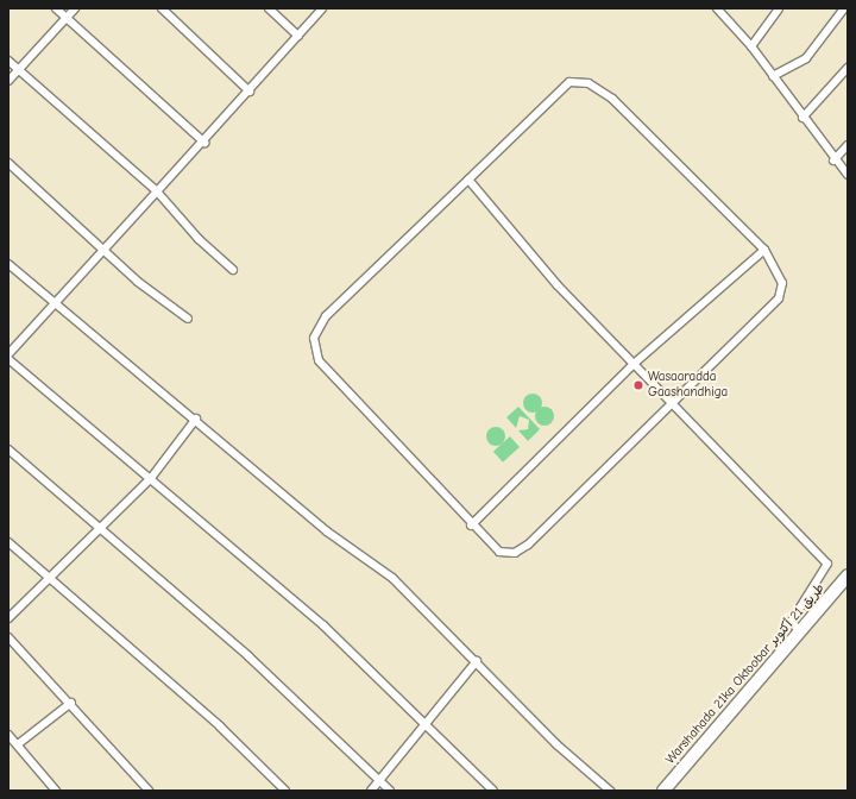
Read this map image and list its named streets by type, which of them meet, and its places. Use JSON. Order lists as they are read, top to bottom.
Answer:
{
  "streets": {
    "main road": ["Warshahada 21ka Oktoobar طريق 21 أكتوبر"]
  },
  "places": ["Wasaaradda Gaashandhiga"]
}
